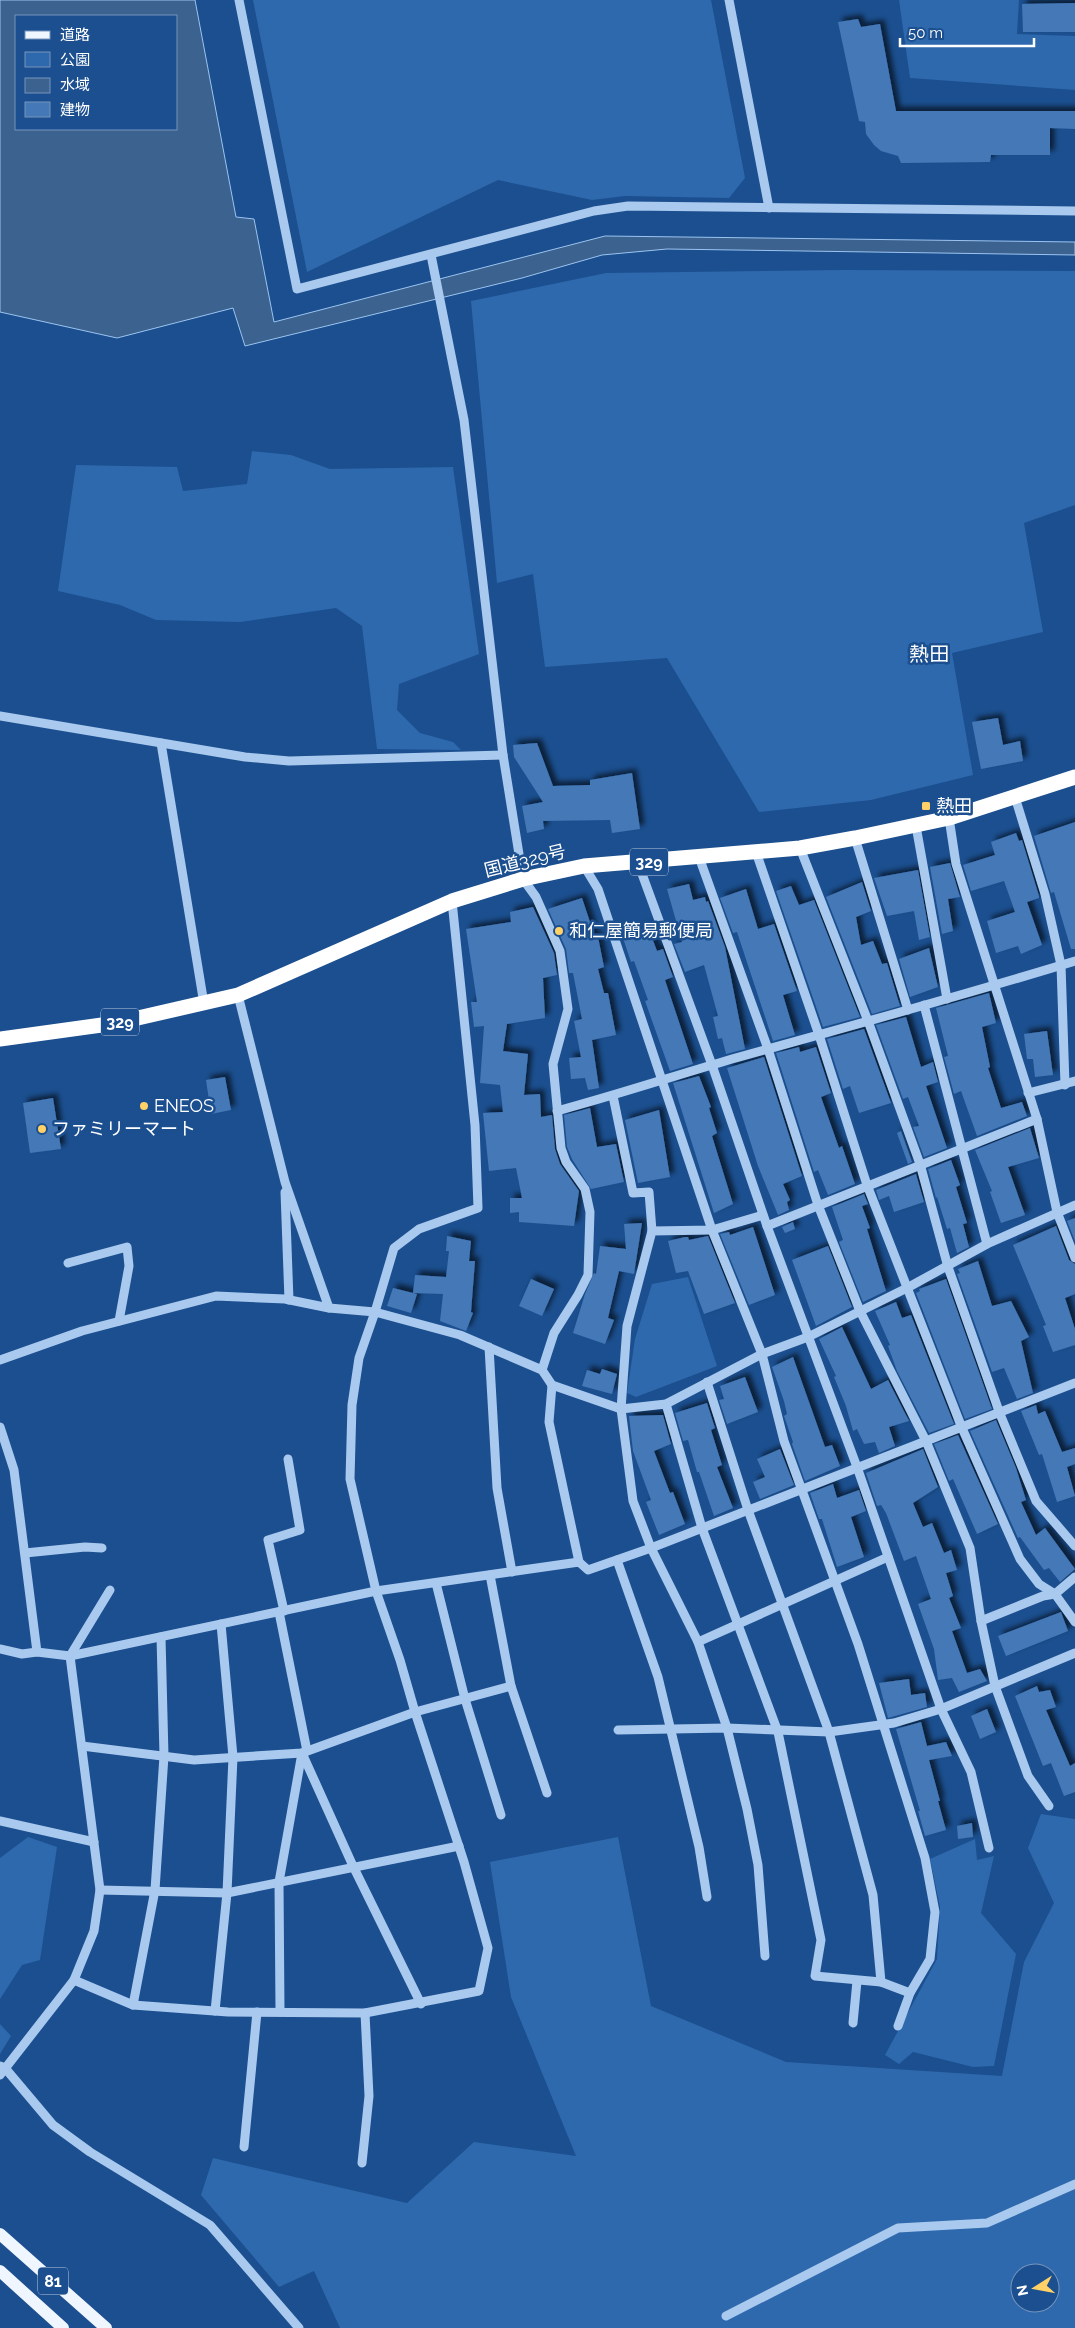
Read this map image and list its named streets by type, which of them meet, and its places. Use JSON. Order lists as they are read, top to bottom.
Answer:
{
  "streets": {
    "highway": ["国道329号", "329"],
    "main road": ["81"]
  },
  "districts": ["熱田"],
  "places": {
    "transit": ["熱田"],
    "other": ["和仁屋簡易郵便局", "ENEOS", "ファミリーマート"]
  },
  "legend": [
    "道路",
    "公園",
    "水域",
    "建物"
  ],
  "scale_bar": "50 m",
  "north": "left"
}
